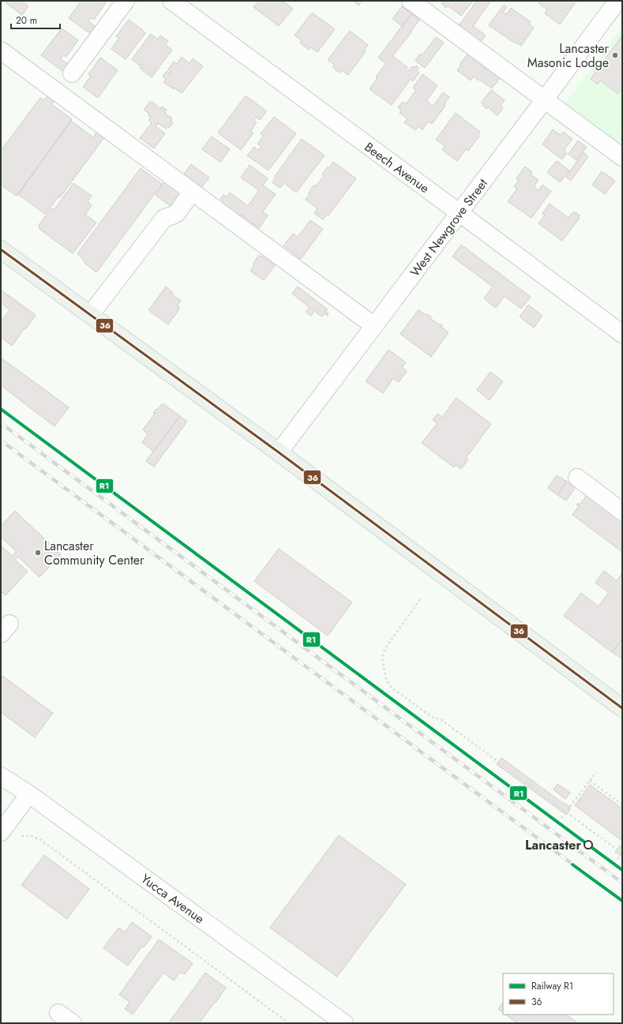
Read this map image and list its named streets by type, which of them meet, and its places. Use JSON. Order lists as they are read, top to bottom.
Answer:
{
  "streets": {
    "street": ["Beech Avenue", "West Newgrove Street", "Yucca Avenue"]
  },
  "crossings": [
    ["Beech Avenue", "West Newgrove Street"]
  ],
  "places": ["Lancaster Masonic Lodge", "Lancaster Community Center", "Lancaster"],
  "lines": ["transit line 36", "rail line R1"],
  "legend": ["Railway R1", "36"],
  "scale_bar": "20 m"
}
